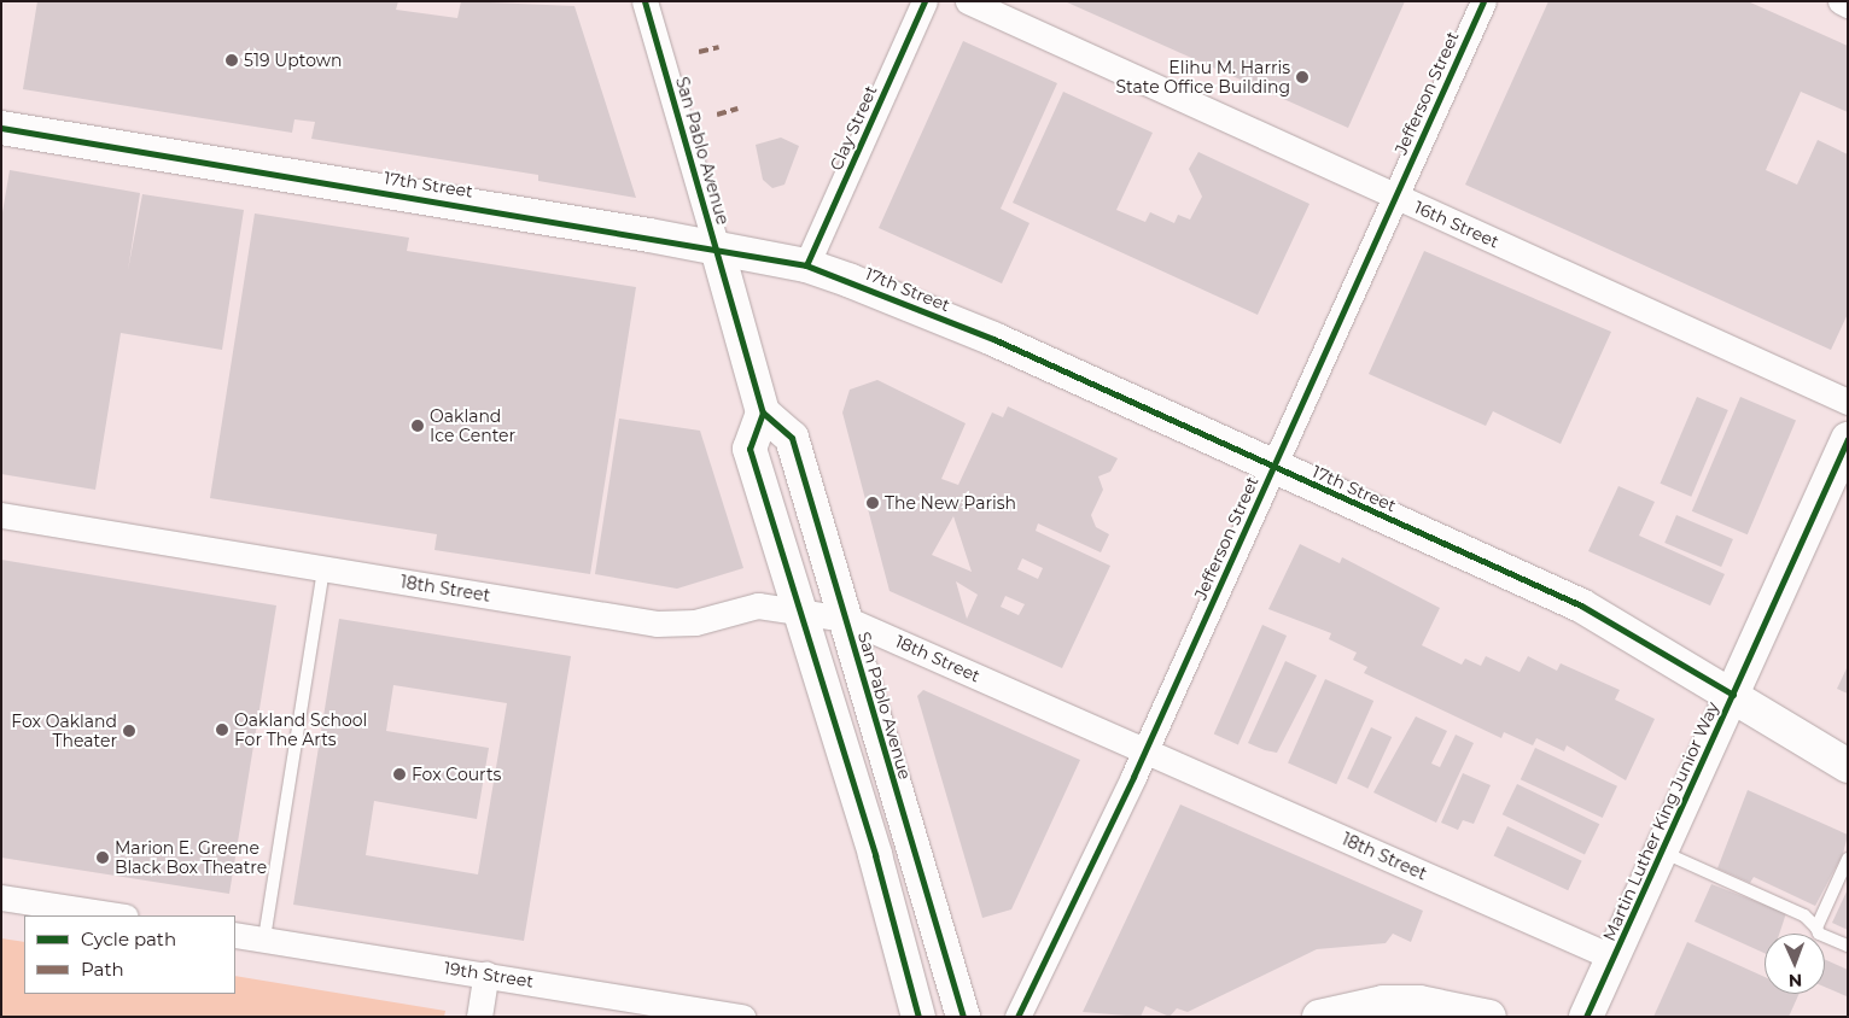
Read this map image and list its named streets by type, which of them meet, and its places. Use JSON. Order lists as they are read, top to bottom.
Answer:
{
  "streets": {
    "main road": ["San Pablo Avenue", "17th Street", "Martin Luther King Junior Way"],
    "street": [
      "Jefferson Street",
      "Clay Street",
      "16th Street",
      "18th Street",
      "19th Street"
    ]
  },
  "crossings": [
    ["Jefferson Street", "17th Street"],
    ["Jefferson Street", "16th Street"],
    ["Jefferson Street", "18th Street"],
    ["Clay Street", "17th Street"],
    ["San Pablo Avenue", "17th Street"],
    ["San Pablo Avenue", "18th Street"],
    ["17th Street", "Martin Luther King Junior Way"],
    ["18th Street", "Martin Luther King Junior Way"]
  ],
  "places": [
    "519 Uptown",
    "Elihu M. Harris State Office Building",
    "Oakland Ice Center",
    "The New Parish",
    "Oakland School For The Arts",
    "Fox Oakland Theater",
    "Fox Courts",
    "Marion E. Greene Black Box Theatre"
  ],
  "legend": ["Cycle path", "Path"],
  "north": "bottom"
}
